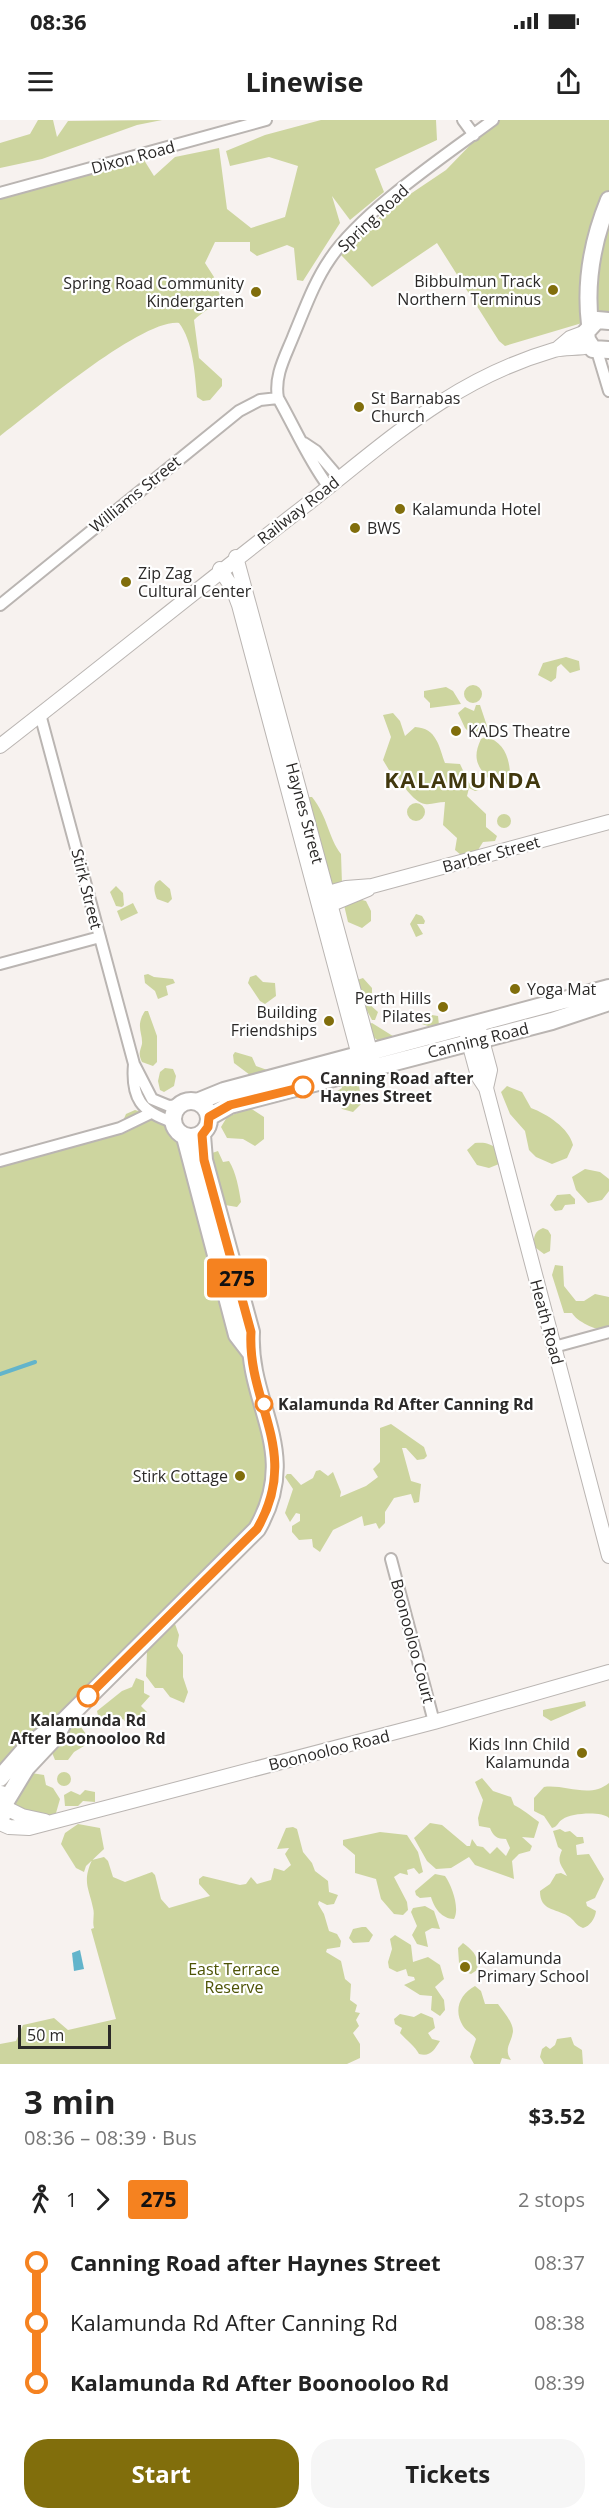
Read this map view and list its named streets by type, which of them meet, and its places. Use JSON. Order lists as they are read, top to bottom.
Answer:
{
  "streets": {
    "main road": ["Canning Road"],
    "street": [
      "Dixon Road",
      "Spring Road",
      "Williams Street",
      "Railway Road",
      "Haynes Street",
      "Barber Street",
      "Stirk Street",
      "Heath Road",
      "Boonooloo Court",
      "Boonooloo Road"
    ]
  },
  "crossings": [
    ["Spring Road", "Williams Street"],
    ["Railway Road", "Haynes Street"],
    ["Railway Road", "Stirk Street"],
    ["Haynes Street", "Barber Street"],
    ["Haynes Street", "Canning Road"],
    ["Stirk Street", "Canning Road"],
    ["Canning Road", "Heath Road"],
    ["Boonooloo Court", "Boonooloo Road"]
  ],
  "districts": ["KALAMUNDA"],
  "parks": ["East Terrace Reserve"],
  "places": [
    "Bibbulmun Track Northern Terminus",
    "Spring Road Community Kindergarten",
    "St Barnabas Church",
    "Kalamunda Hotel",
    "BWS",
    "Zip Zag Cultural Center",
    "KADS Theatre",
    "Yoga Mat",
    "Perth Hills Pilates",
    "Building Friendships",
    "Canning Road after Haynes Street",
    "Kalamunda Rd After Canning Rd",
    "Stirk Cottage",
    "Kalamunda Rd After Boonooloo Rd",
    "Kids Inn Child Kalamunda",
    "Kalamunda Primary School"
  ],
  "lines": ["bus line 275"],
  "scale_bar": "50 m",
  "page": {
    "status": "08:36",
    "header": "Linewise",
    "on_map": "275",
    "scale": "50 m",
    "heading": ["3 min", "08:36 – 08:39 · Bus", "$3.52"],
    "legs": ["1", "275", "2 stops"],
    "list": [
      {
        "name": "Canning Road after Haynes Street",
        "value": "08:37"
      },
      {
        "name": "Kalamunda Rd After Canning Rd",
        "value": "08:38"
      },
      {
        "name": "Kalamunda Rd After Boonooloo Rd",
        "value": "08:39"
      }
    ],
    "buttons": ["Start", "Tickets"]
  }
}
